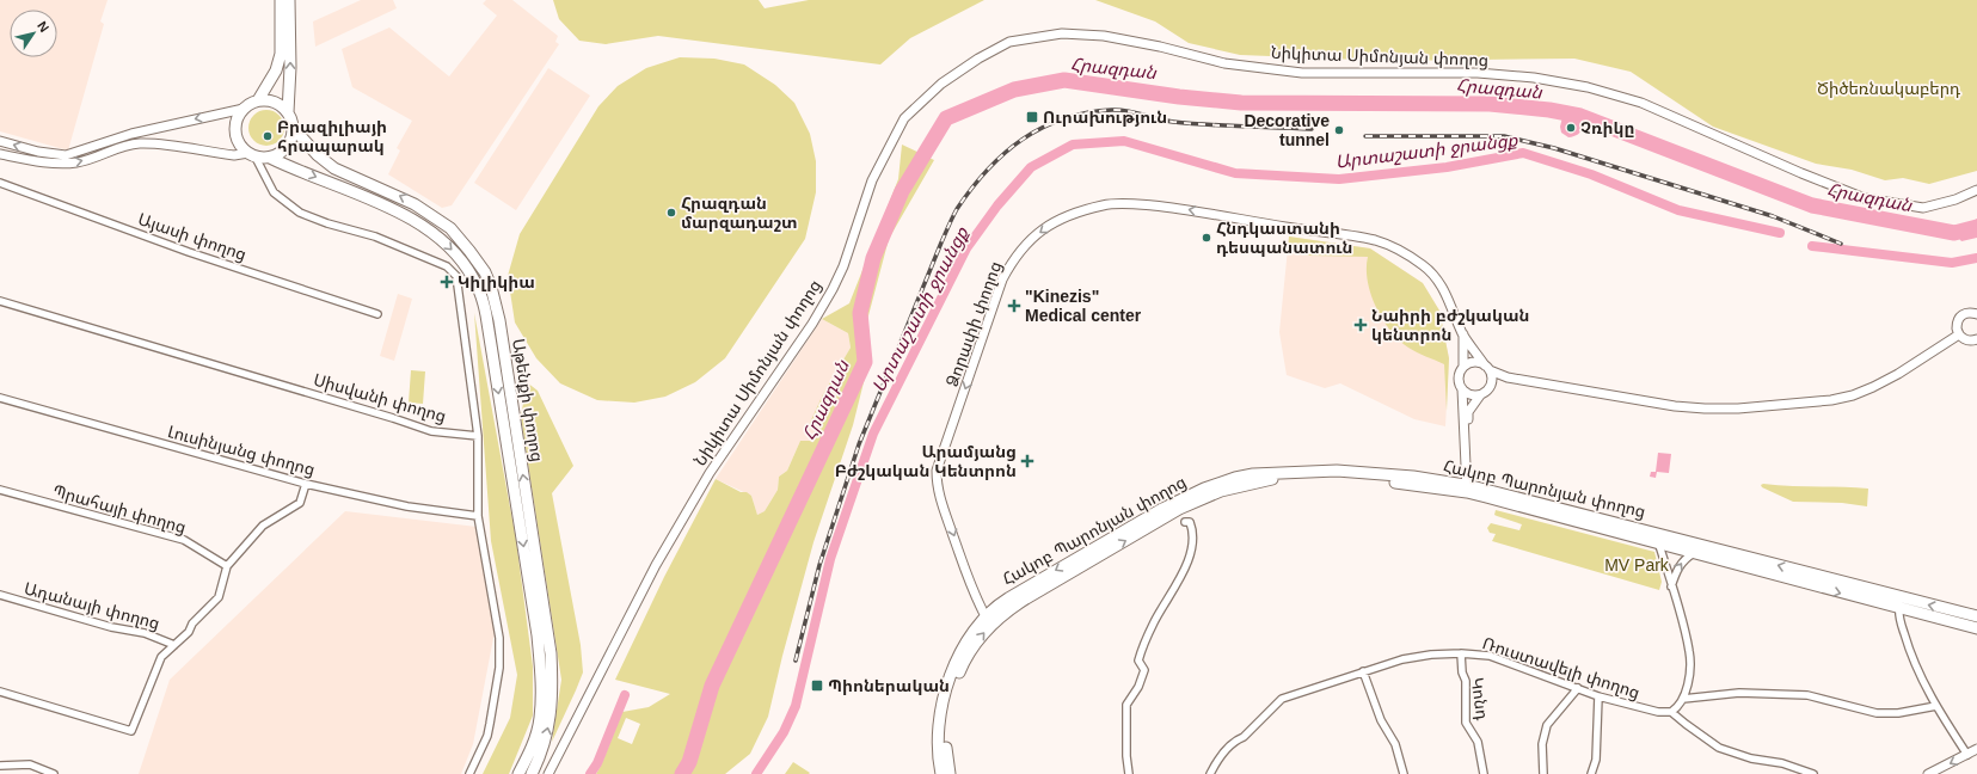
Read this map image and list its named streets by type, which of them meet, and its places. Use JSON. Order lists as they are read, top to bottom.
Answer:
{
  "streets": {
    "main road": ["Աթենքի փողոց", "Հակոբ Պարոնյան փողոց"],
    "street": [
      "Նիկիտա Սիմոնյան փողոց",
      "Այասի փողոց",
      "Ձորափի փողոց",
      "Սիսվանի փողոց",
      "Լուսինյանց փողոց",
      "Պրահայի փողոց",
      "Ադանայի փողոց",
      "Ռուստավելի փողոց",
      "Կոնդ"
    ]
  },
  "crossings": [
    ["Ձորափի փողոց", "Հակոբ Պարոնյան փողոց"],
    ["Ռուստավելի փողոց", "Կոնդ"]
  ],
  "water": ["Հրազդան", "Արտաշատի ջրանցք"],
  "parks": ["Ծիծեռնակաբերդ", "MV Park"],
  "places": {
    "transit": ["Ուրախություն", "Պիոներական"],
    "other": [
      "Չռիկը",
      "Decorative tunnel",
      "Բրազիլիայի հրապարակ",
      "Հրազդան մարզադաշտ",
      "Հնդկաստանի դեսպանատուն"
    ],
    "health": [
      "Կիլիկիա",
      "\"Kinezis\" Medical center",
      "Նաիրի բժշկական կենտրոն",
      "Արամյանց Բժշկական Կենտրոն"
    ]
  },
  "north": "top right"
}
